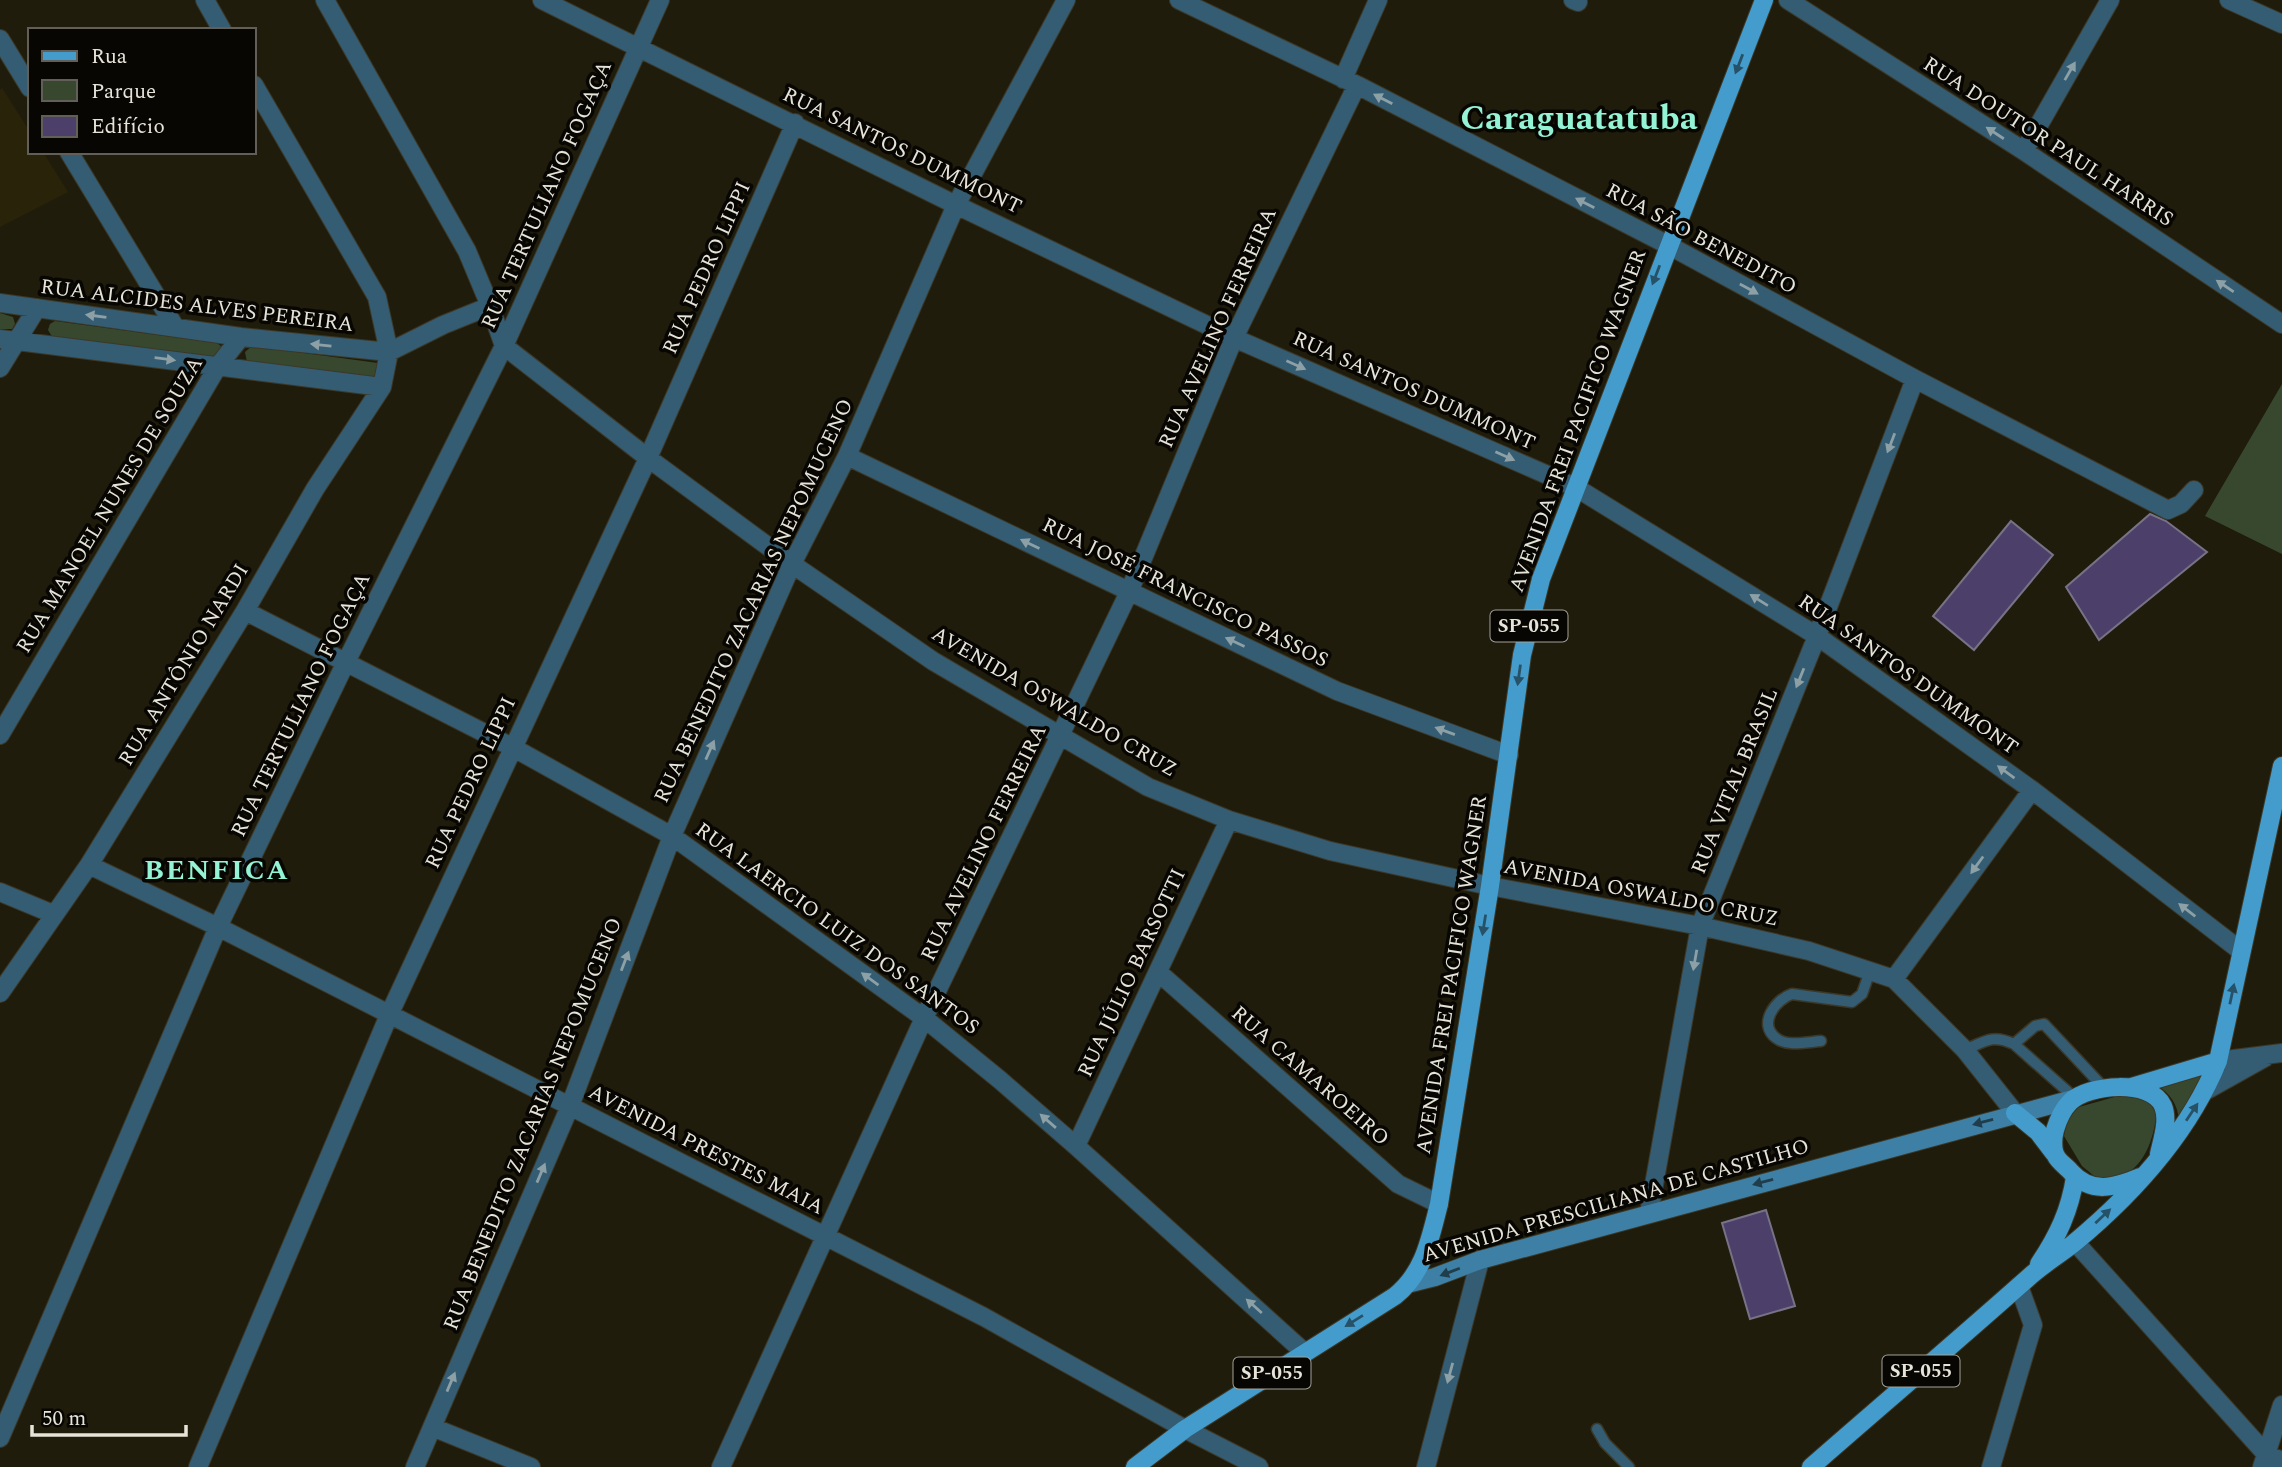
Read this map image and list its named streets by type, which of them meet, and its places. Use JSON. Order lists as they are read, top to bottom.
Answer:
{
  "streets": {
    "main road": ["AVENIDA FREI PACIFICO WAGNER", "SP-055", "AVENIDA PRESCILIANA DE CASTILHO"],
    "street": [
      "RUA DOUTOR PAUL HARRIS",
      "RUA SANTOS DUMMONT",
      "RUA TERTULIANO FOGAÇA",
      "RUA SÃO BENEDITO",
      "RUA PEDRO LIPPI",
      "RUA ALCIDES ALVES PEREIRA",
      "RUA AVELINO FERREIRA",
      "RUA MANOEL NUNES DE SOUZA",
      "RUA JOSÉ FRANCISCO PASSOS",
      "RUA BENEDITO ZACARIAS NEPOMUCENO",
      "RUA ANTÔNIO NARDI",
      "AVENIDA OSWALDO CRUZ",
      "RUA VITAL BRASIL",
      "RUA LAERCIO LUIZ DOS SANTOS",
      "RUA JÚLIO BARSOTTI",
      "RUA CAMAROEIRO",
      "AVENIDA PRESTES MAIA"
    ]
  },
  "crossings": [
    ["RUA SANTOS DUMMONT", "RUA TERTULIANO FOGAÇA"],
    ["RUA SANTOS DUMMONT", "RUA PEDRO LIPPI"],
    ["RUA SANTOS DUMMONT", "RUA AVELINO FERREIRA"],
    ["RUA SANTOS DUMMONT", "AVENIDA FREI PACIFICO WAGNER"],
    ["RUA SANTOS DUMMONT", "RUA BENEDITO ZACARIAS NEPOMUCENO"],
    ["RUA SANTOS DUMMONT", "SP-055"],
    ["RUA SANTOS DUMMONT", "RUA VITAL BRASIL"],
    ["RUA TERTULIANO FOGAÇA", "AVENIDA OSWALDO CRUZ"],
    ["RUA TERTULIANO FOGAÇA", "RUA LAERCIO LUIZ DOS SANTOS"],
    ["RUA TERTULIANO FOGAÇA", "AVENIDA PRESTES MAIA"],
    ["RUA SÃO BENEDITO", "RUA AVELINO FERREIRA"],
    ["RUA SÃO BENEDITO", "AVENIDA FREI PACIFICO WAGNER"],
    ["RUA SÃO BENEDITO", "RUA VITAL BRASIL"],
    ["RUA PEDRO LIPPI", "AVENIDA OSWALDO CRUZ"],
    ["RUA PEDRO LIPPI", "RUA LAERCIO LUIZ DOS SANTOS"],
    ["RUA PEDRO LIPPI", "AVENIDA PRESTES MAIA"],
    ["RUA ALCIDES ALVES PEREIRA", "RUA MANOEL NUNES DE SOUZA"],
    ["RUA ALCIDES ALVES PEREIRA", "RUA ANTÔNIO NARDI"],
    ["RUA AVELINO FERREIRA", "RUA JOSÉ FRANCISCO PASSOS"],
    ["RUA AVELINO FERREIRA", "AVENIDA OSWALDO CRUZ"],
    ["RUA AVELINO FERREIRA", "RUA LAERCIO LUIZ DOS SANTOS"],
    ["RUA AVELINO FERREIRA", "AVENIDA PRESTES MAIA"],
    ["AVENIDA FREI PACIFICO WAGNER", "RUA JOSÉ FRANCISCO PASSOS"],
    ["AVENIDA FREI PACIFICO WAGNER", "AVENIDA OSWALDO CRUZ"],
    ["AVENIDA FREI PACIFICO WAGNER", "RUA CAMAROEIRO"],
    ["AVENIDA FREI PACIFICO WAGNER", "AVENIDA PRESCILIANA DE CASTILHO"],
    ["RUA JOSÉ FRANCISCO PASSOS", "RUA BENEDITO ZACARIAS NEPOMUCENO"],
    ["RUA BENEDITO ZACARIAS NEPOMUCENO", "AVENIDA OSWALDO CRUZ"],
    ["RUA BENEDITO ZACARIAS NEPOMUCENO", "RUA LAERCIO LUIZ DOS SANTOS"],
    ["RUA BENEDITO ZACARIAS NEPOMUCENO", "AVENIDA PRESTES MAIA"],
    ["SP-055", "AVENIDA PRESCILIANA DE CASTILHO"],
    ["RUA ANTÔNIO NARDI", "RUA LAERCIO LUIZ DOS SANTOS"],
    ["RUA ANTÔNIO NARDI", "AVENIDA PRESTES MAIA"],
    ["AVENIDA OSWALDO CRUZ", "RUA VITAL BRASIL"],
    ["AVENIDA OSWALDO CRUZ", "RUA JÚLIO BARSOTTI"],
    ["AVENIDA OSWALDO CRUZ", "AVENIDA PRESCILIANA DE CASTILHO"],
    ["RUA VITAL BRASIL", "AVENIDA PRESCILIANA DE CASTILHO"],
    ["RUA LAERCIO LUIZ DOS SANTOS", "RUA JÚLIO BARSOTTI"],
    ["RUA LAERCIO LUIZ DOS SANTOS", "AVENIDA PRESCILIANA DE CASTILHO"],
    ["RUA JÚLIO BARSOTTI", "RUA CAMAROEIRO"],
    ["AVENIDA PRESTES MAIA", "AVENIDA PRESCILIANA DE CASTILHO"]
  ],
  "one_way": [
    "RUA DOUTOR PAUL HARRIS",
    "AVENIDA FREI PACIFICO WAGNER",
    "RUA JOSÉ FRANCISCO PASSOS",
    "RUA BENEDITO ZACARIAS NEPOMUCENO",
    "RUA VITAL BRASIL",
    "RUA LAERCIO LUIZ DOS SANTOS",
    "AVENIDA PRESCILIANA DE CASTILHO"
  ],
  "districts": ["Caraguatatuba", "BENFICA"],
  "legend": ["Rua", "Parque", "Edifício"],
  "scale_bar": "50 m"
}
